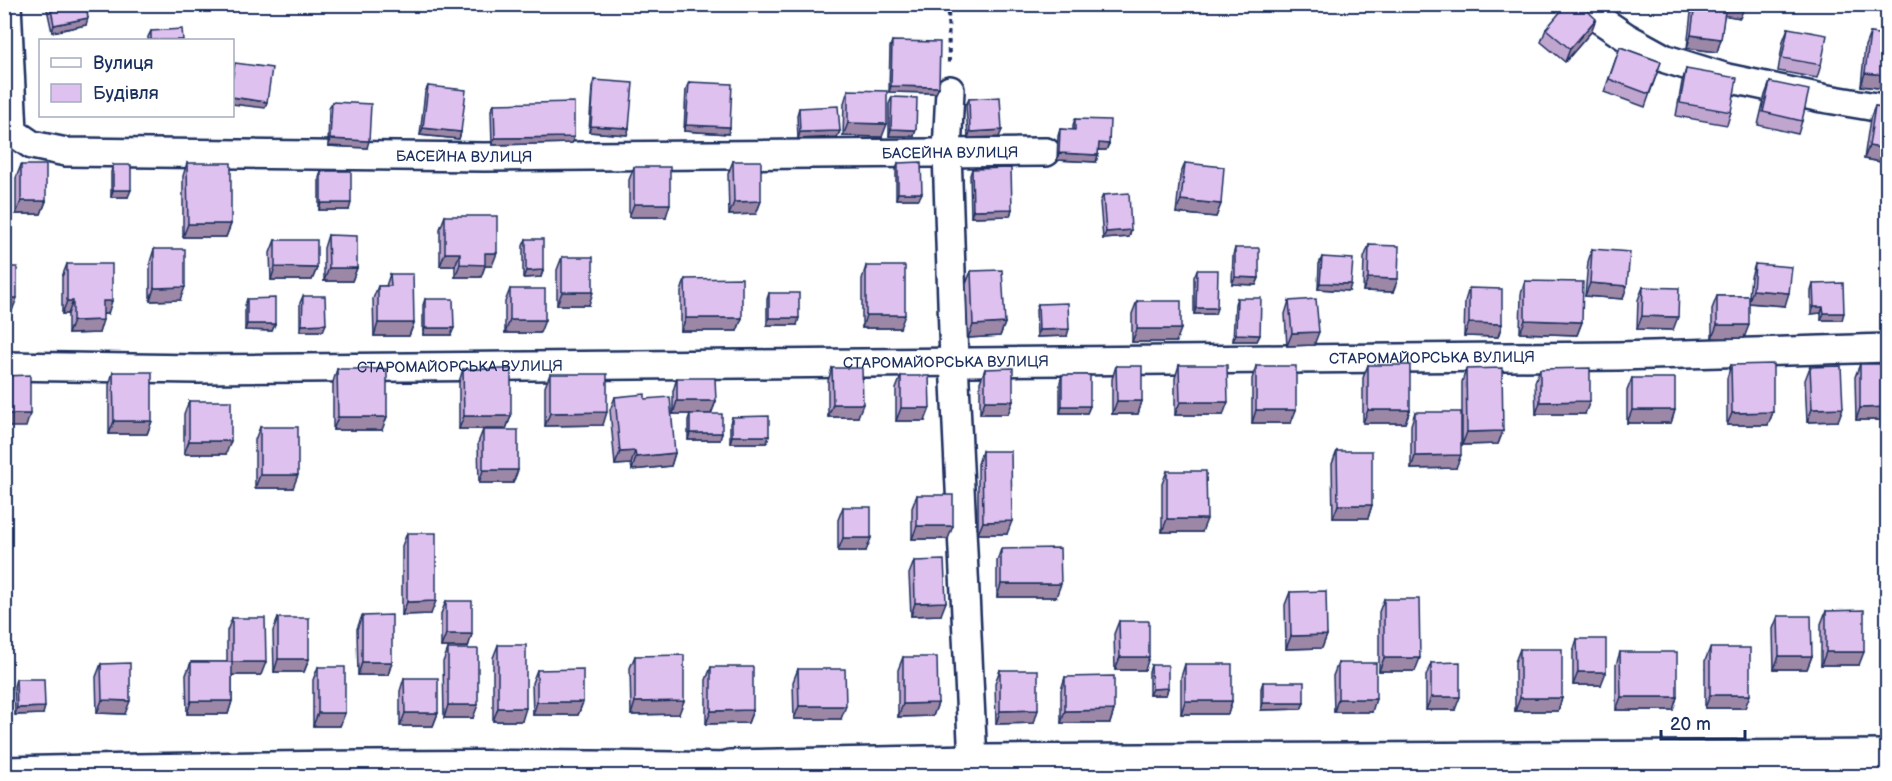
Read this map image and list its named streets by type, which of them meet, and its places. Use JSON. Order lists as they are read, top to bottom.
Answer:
{
  "streets": {
    "street": ["БАСЕЙНА ВУЛИЦЯ", "СТАРОМАЙОРСЬКА ВУЛИЦЯ"]
  },
  "legend": ["Вулиця", "Будівля"],
  "scale_bar": "20 m"
}
